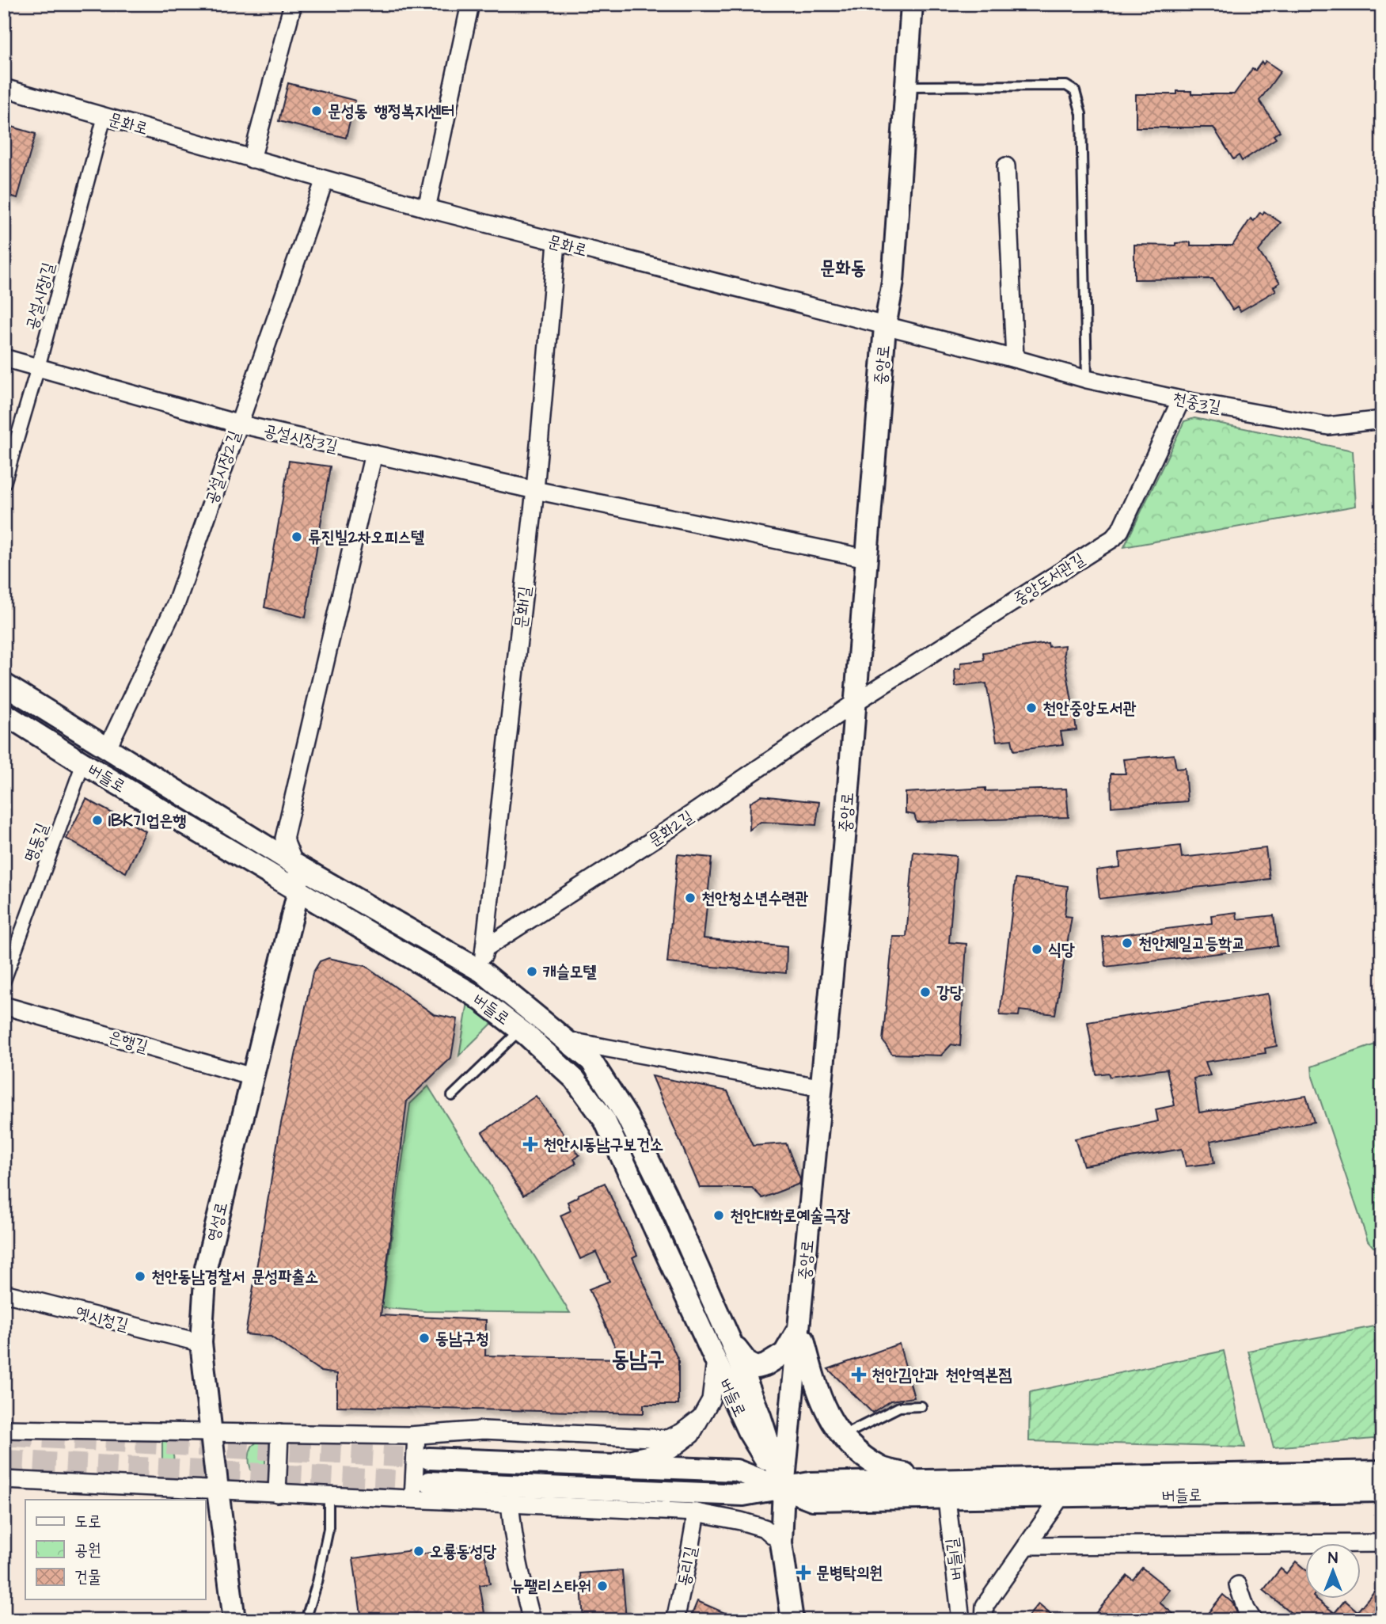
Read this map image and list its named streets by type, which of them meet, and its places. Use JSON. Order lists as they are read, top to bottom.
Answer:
{
  "streets": {
    "street": [
      "문화로",
      "공설시장1길",
      "중앙로",
      "천중3길",
      "공설시장3길",
      "공설시장2길",
      "중앙도서관길",
      "문화1길",
      "버들로",
      "문화2길",
      "명동길",
      "은행길",
      "영성로",
      "옛시청길",
      "버들1길",
      "동리길"
    ]
  },
  "crossings": [
    ["문화로", "공설시장1길"],
    ["문화로", "중앙로"],
    ["문화로", "천중3길"],
    ["문화로", "공설시장2길"],
    ["문화로", "문화1길"],
    ["공설시장1길", "공설시장3길"],
    ["중앙로", "천중3길"],
    ["중앙로", "공설시장3길"],
    ["중앙로", "중앙도서관길"],
    ["중앙로", "버들로"],
    ["중앙로", "문화2길"],
    ["천중3길", "중앙도서관길"],
    ["공설시장3길", "공설시장2길"],
    ["공설시장3길", "문화1길"],
    ["공설시장2길", "버들로"],
    ["중앙도서관길", "문화2길"],
    ["문화1길", "버들로"],
    ["문화1길", "문화2길"],
    ["버들로", "명동길"],
    ["버들로", "영성로"],
    ["버들로", "버들1길"],
    ["은행길", "영성로"],
    ["영성로", "옛시청길"]
  ],
  "districts": ["문화동", "동남구"],
  "places": {
    "other": [
      "문성동 행정복지센터",
      "류진빌2차오피스텔",
      "천안중앙도서관",
      "IBK기업은행",
      "천안청소년수련관",
      "천안제일고등학교",
      "식당",
      "캐슬모텔",
      "강당",
      "천안대학로예술극장",
      "천안동남경찰서 문성파출소",
      "동남구청",
      "오룡동성당",
      "뉴팰리스타워"
    ],
    "health": ["천안시동남구보건소", "천안김안과 천안역본점", "문병탁의원"]
  },
  "legend": ["도로", "공원", "건물"],
  "north": "top"
}
